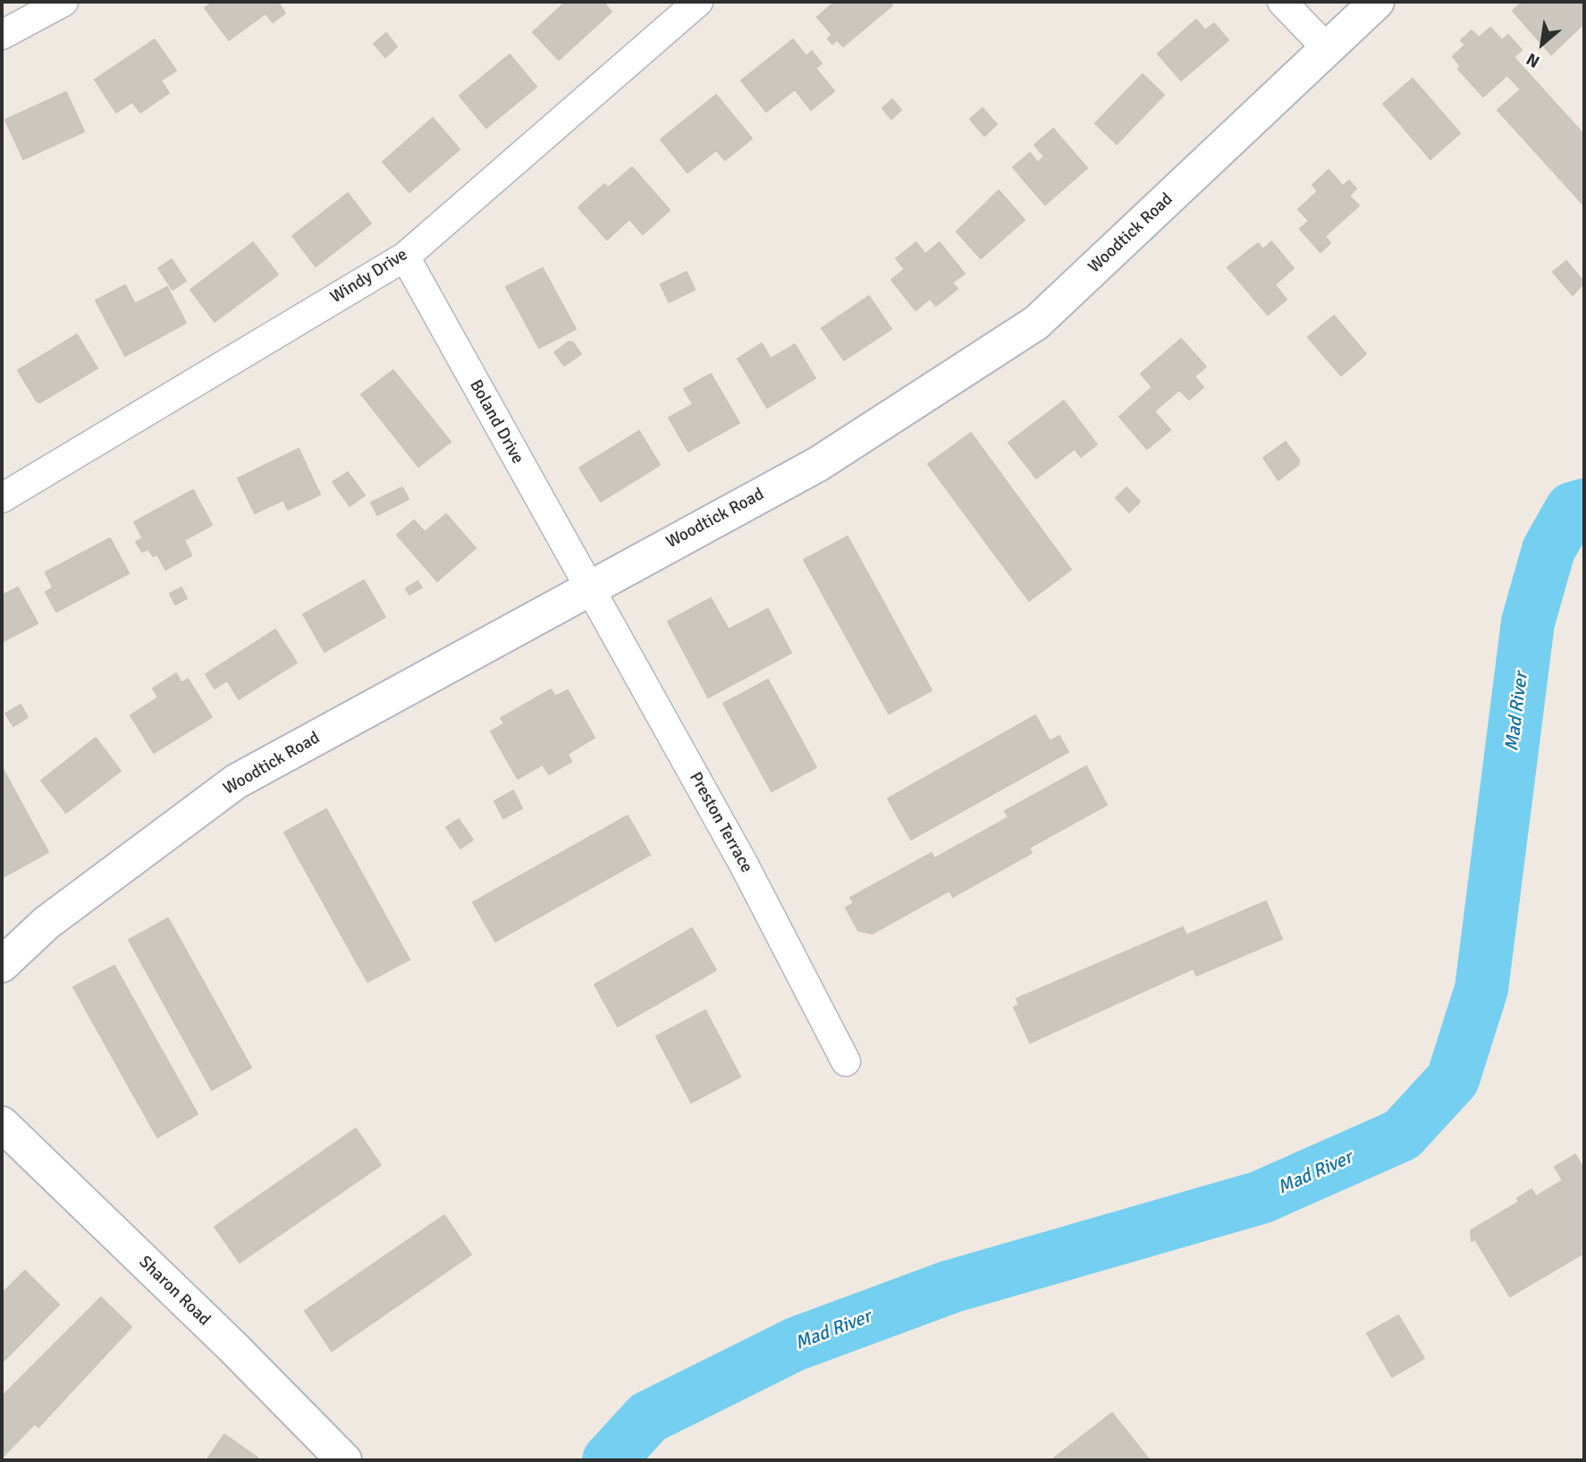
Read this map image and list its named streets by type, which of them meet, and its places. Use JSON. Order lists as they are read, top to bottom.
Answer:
{
  "streets": {
    "main road": ["Woodtick Road", "Sharon Road"],
    "street": ["Windy Drive", "Boland Drive", "Preston Terrace"]
  },
  "crossings": [
    ["Woodtick Road", "Boland Drive"],
    ["Woodtick Road", "Preston Terrace"],
    ["Windy Drive", "Boland Drive"],
    ["Boland Drive", "Preston Terrace"]
  ],
  "water": ["Mad River"],
  "north": "bottom left"
}
